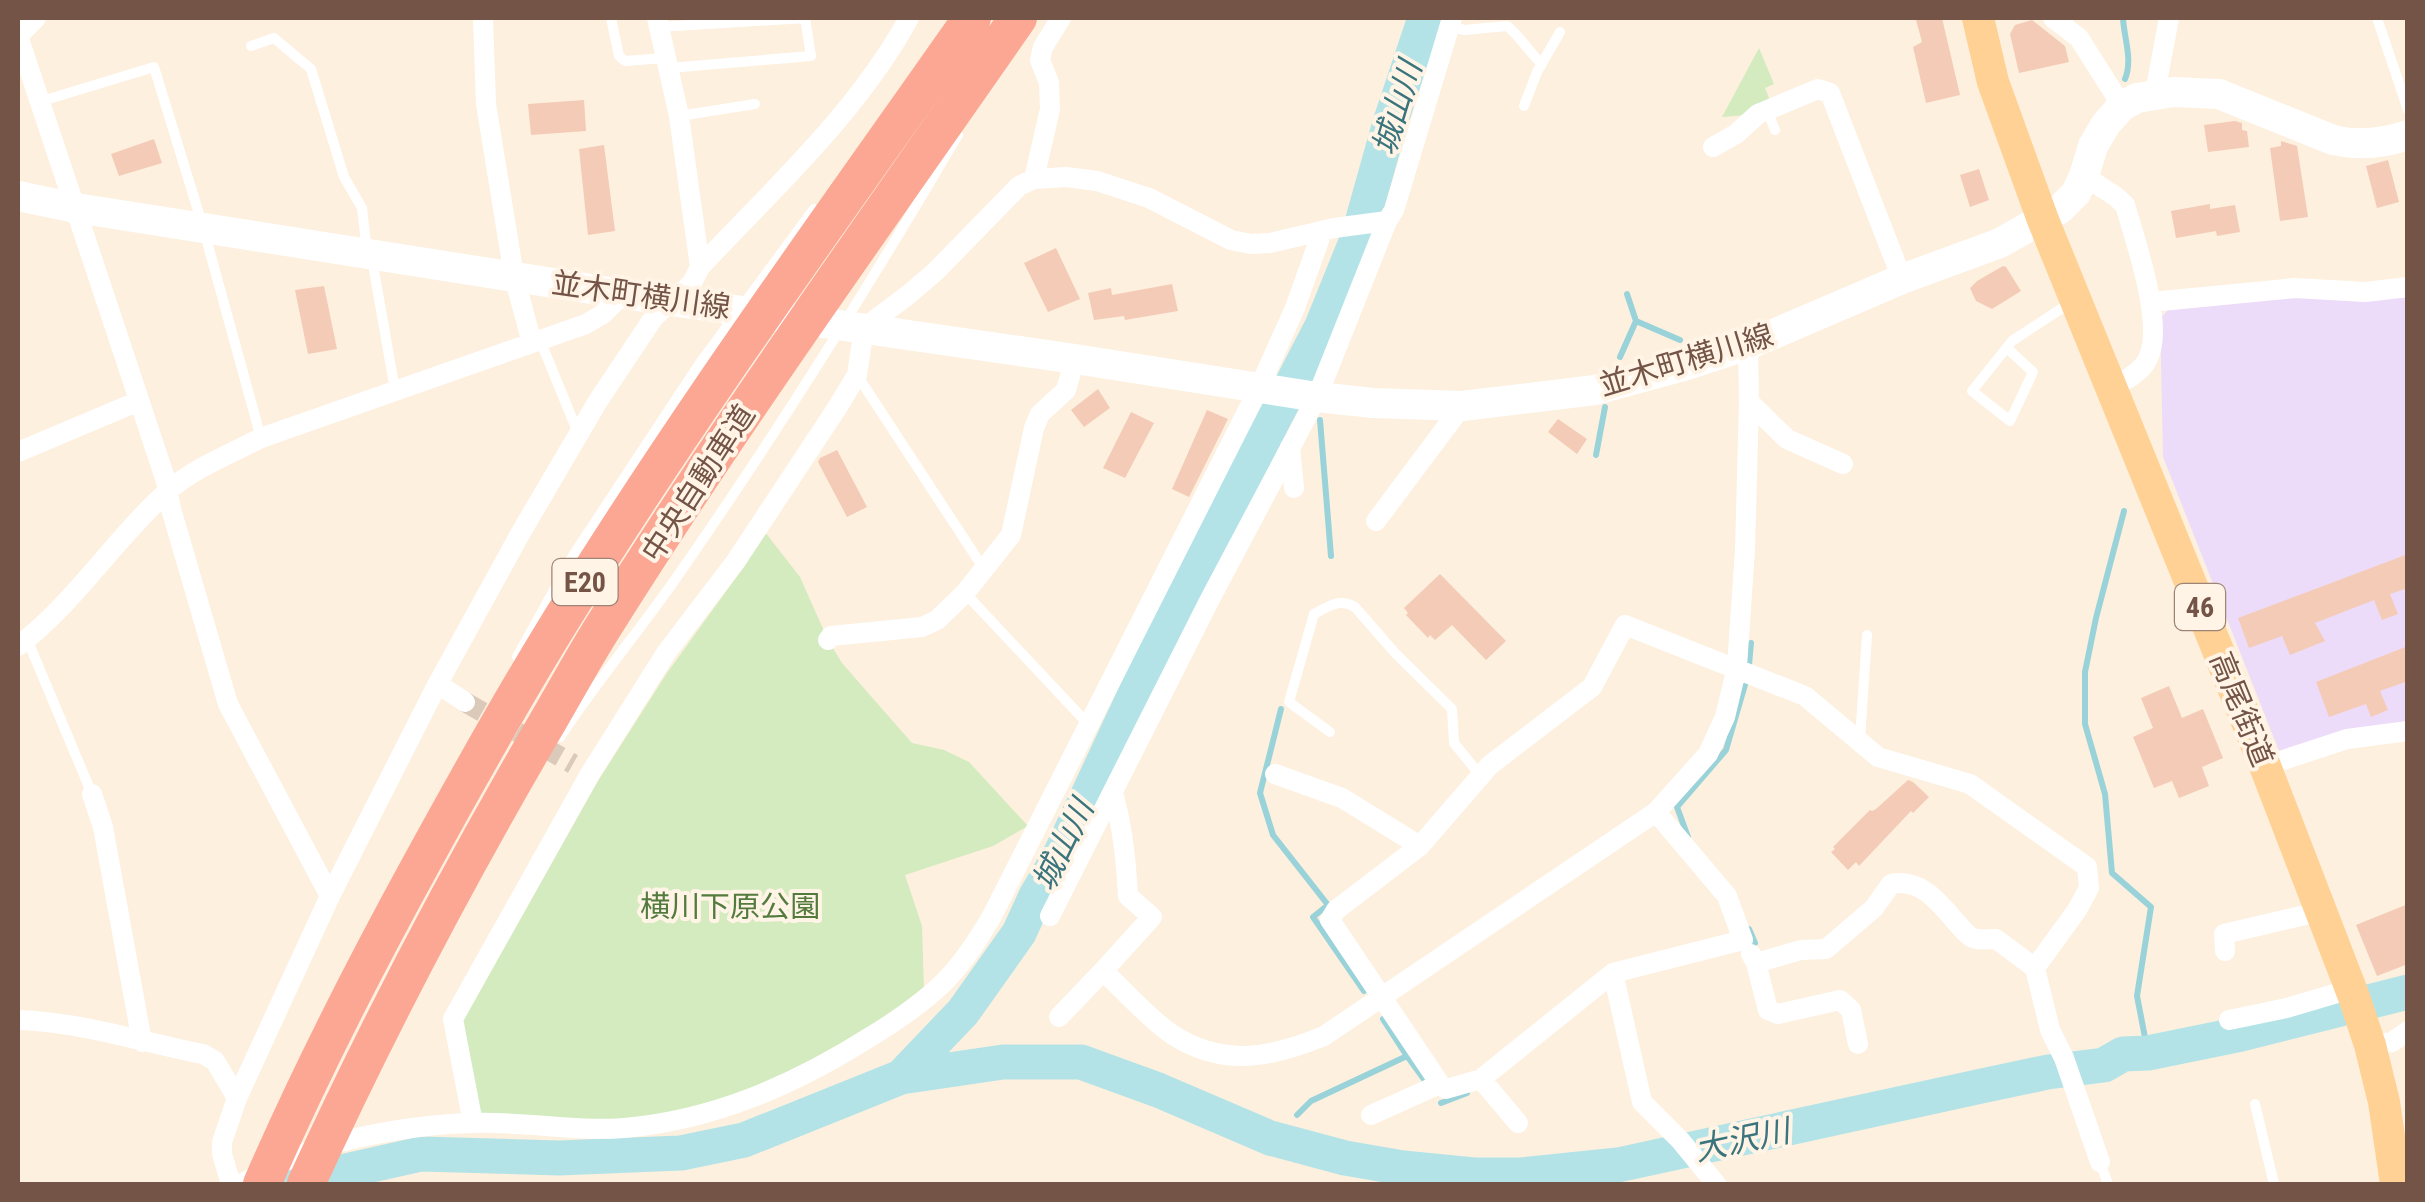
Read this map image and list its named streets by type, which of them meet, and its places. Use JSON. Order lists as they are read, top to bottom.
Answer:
{
  "streets": {
    "highway": ["中央自動車道", "E20"],
    "main road": ["46", "高尾街道"],
    "street": ["並木町横川線"]
  },
  "crossings": [
    ["並木町横川線", "高尾街道"]
  ],
  "water": ["城山川", "大沢川"],
  "parks": ["横川下原公園"]
}
